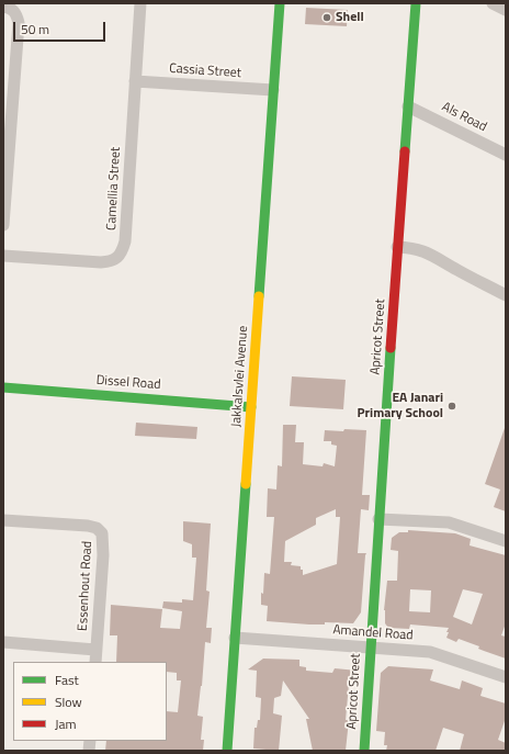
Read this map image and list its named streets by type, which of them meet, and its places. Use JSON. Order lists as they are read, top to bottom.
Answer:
{
  "streets": {
    "street": [
      "Cassia Street",
      "Als Road",
      "Camellia Street",
      "Apricot Street",
      "Jakkalsvlei Avenue",
      "Dissel Road",
      "Essenhout Road",
      "Amandel Road"
    ]
  },
  "crossings": [
    ["Cassia Street", "Camellia Street"],
    ["Cassia Street", "Jakkalsvlei Avenue"],
    ["Als Road", "Apricot Street"],
    ["Apricot Street", "Amandel Road"],
    ["Jakkalsvlei Avenue", "Dissel Road"],
    ["Jakkalsvlei Avenue", "Amandel Road"]
  ],
  "places": ["Shell", "EA Janari Primary School"],
  "legend": ["Fast", "Slow", "Jam"],
  "scale_bar": "50 m"
}
